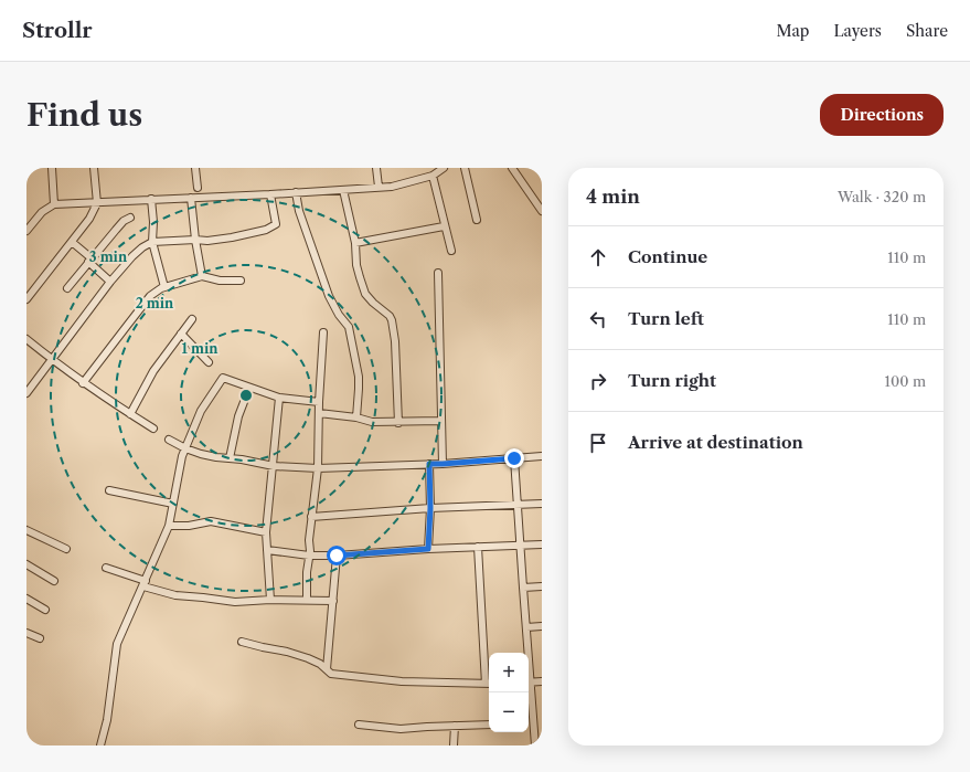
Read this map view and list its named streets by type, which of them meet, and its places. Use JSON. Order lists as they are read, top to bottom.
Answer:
{
  "page": {
    "header": "Strollr",
    "nav": ["Map", "Layers", "Share"],
    "buttons": "Directions",
    "title": "Find us",
    "heading": ["4 min", "Walk · 320 m"],
    "list": [
      ["Continue", "110 m"],
      ["Turn left", "110 m"],
      ["Turn right", "100 m"],
      "Arrive at destination"
    ],
    "map_buttons": ["+", "−"]
  },
  "rings": ["3 min", "2 min", "1 min"]
}
